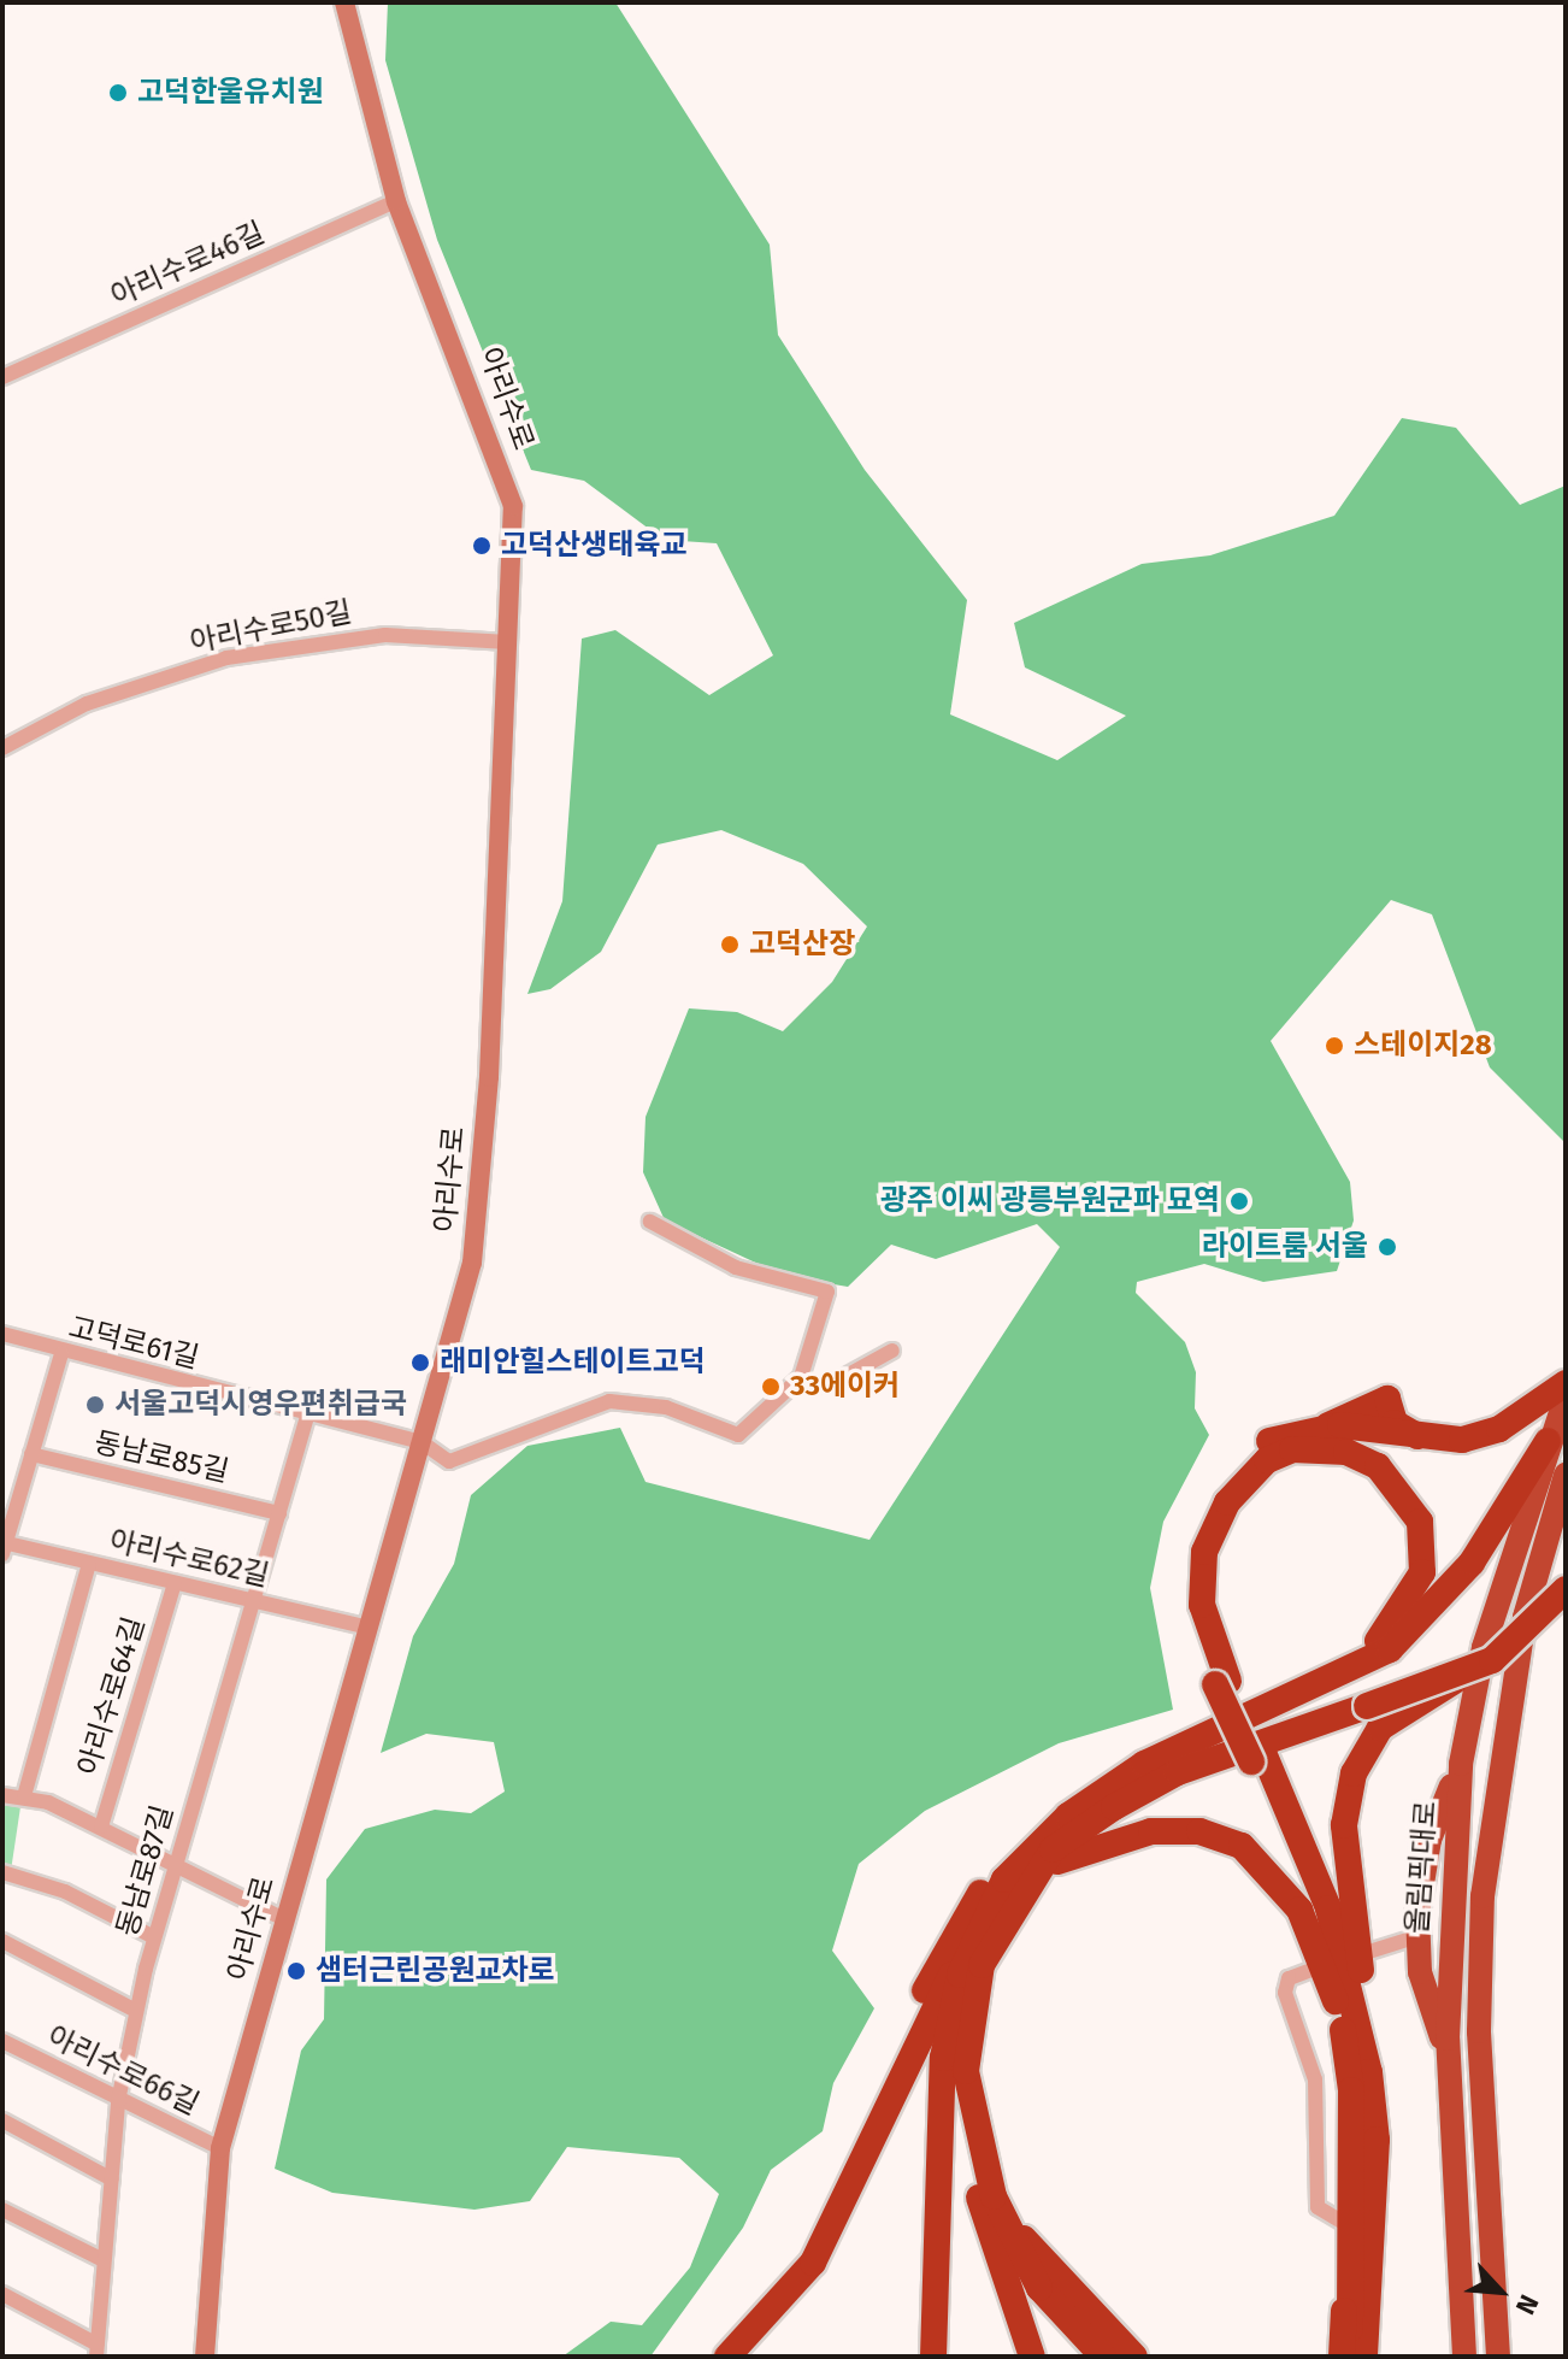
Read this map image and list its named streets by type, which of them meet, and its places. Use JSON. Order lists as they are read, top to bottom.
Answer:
{
  "streets": {
    "highway": ["올림픽대로"],
    "main road": ["아리수로"],
    "street": [
      "아리수로46길",
      "아리수로50길",
      "고덕로61길",
      "동남로85길",
      "아리수로62길",
      "아리수로64길",
      "동남로87길",
      "아리수로66길"
    ]
  },
  "crossings": [
    ["아리수로46길", "아리수로"],
    ["아리수로", "아리수로50길"],
    ["아리수로", "고덕로61길"],
    ["아리수로", "아리수로62길"],
    ["아리수로", "아리수로64길"],
    ["아리수로", "아리수로66길"],
    ["고덕로61길", "동남로87길"],
    ["동남로85길", "동남로87길"],
    ["아리수로62길", "아리수로64길"],
    ["아리수로62길", "동남로87길"],
    ["아리수로64길", "동남로87길"],
    ["동남로87길", "아리수로66길"]
  ],
  "places": [
    "고덕한울유치원",
    "고덕산생태육교",
    "고덕산장",
    "스테이지28",
    "광주 이씨 광릉부원군파 묘역",
    "라이트룸 서울",
    "래미안힐스테이트고덕",
    "33에이커",
    "서울고덕시영우편취급국",
    "샘터근린공원교차로"
  ],
  "north": "bottom right"
}
